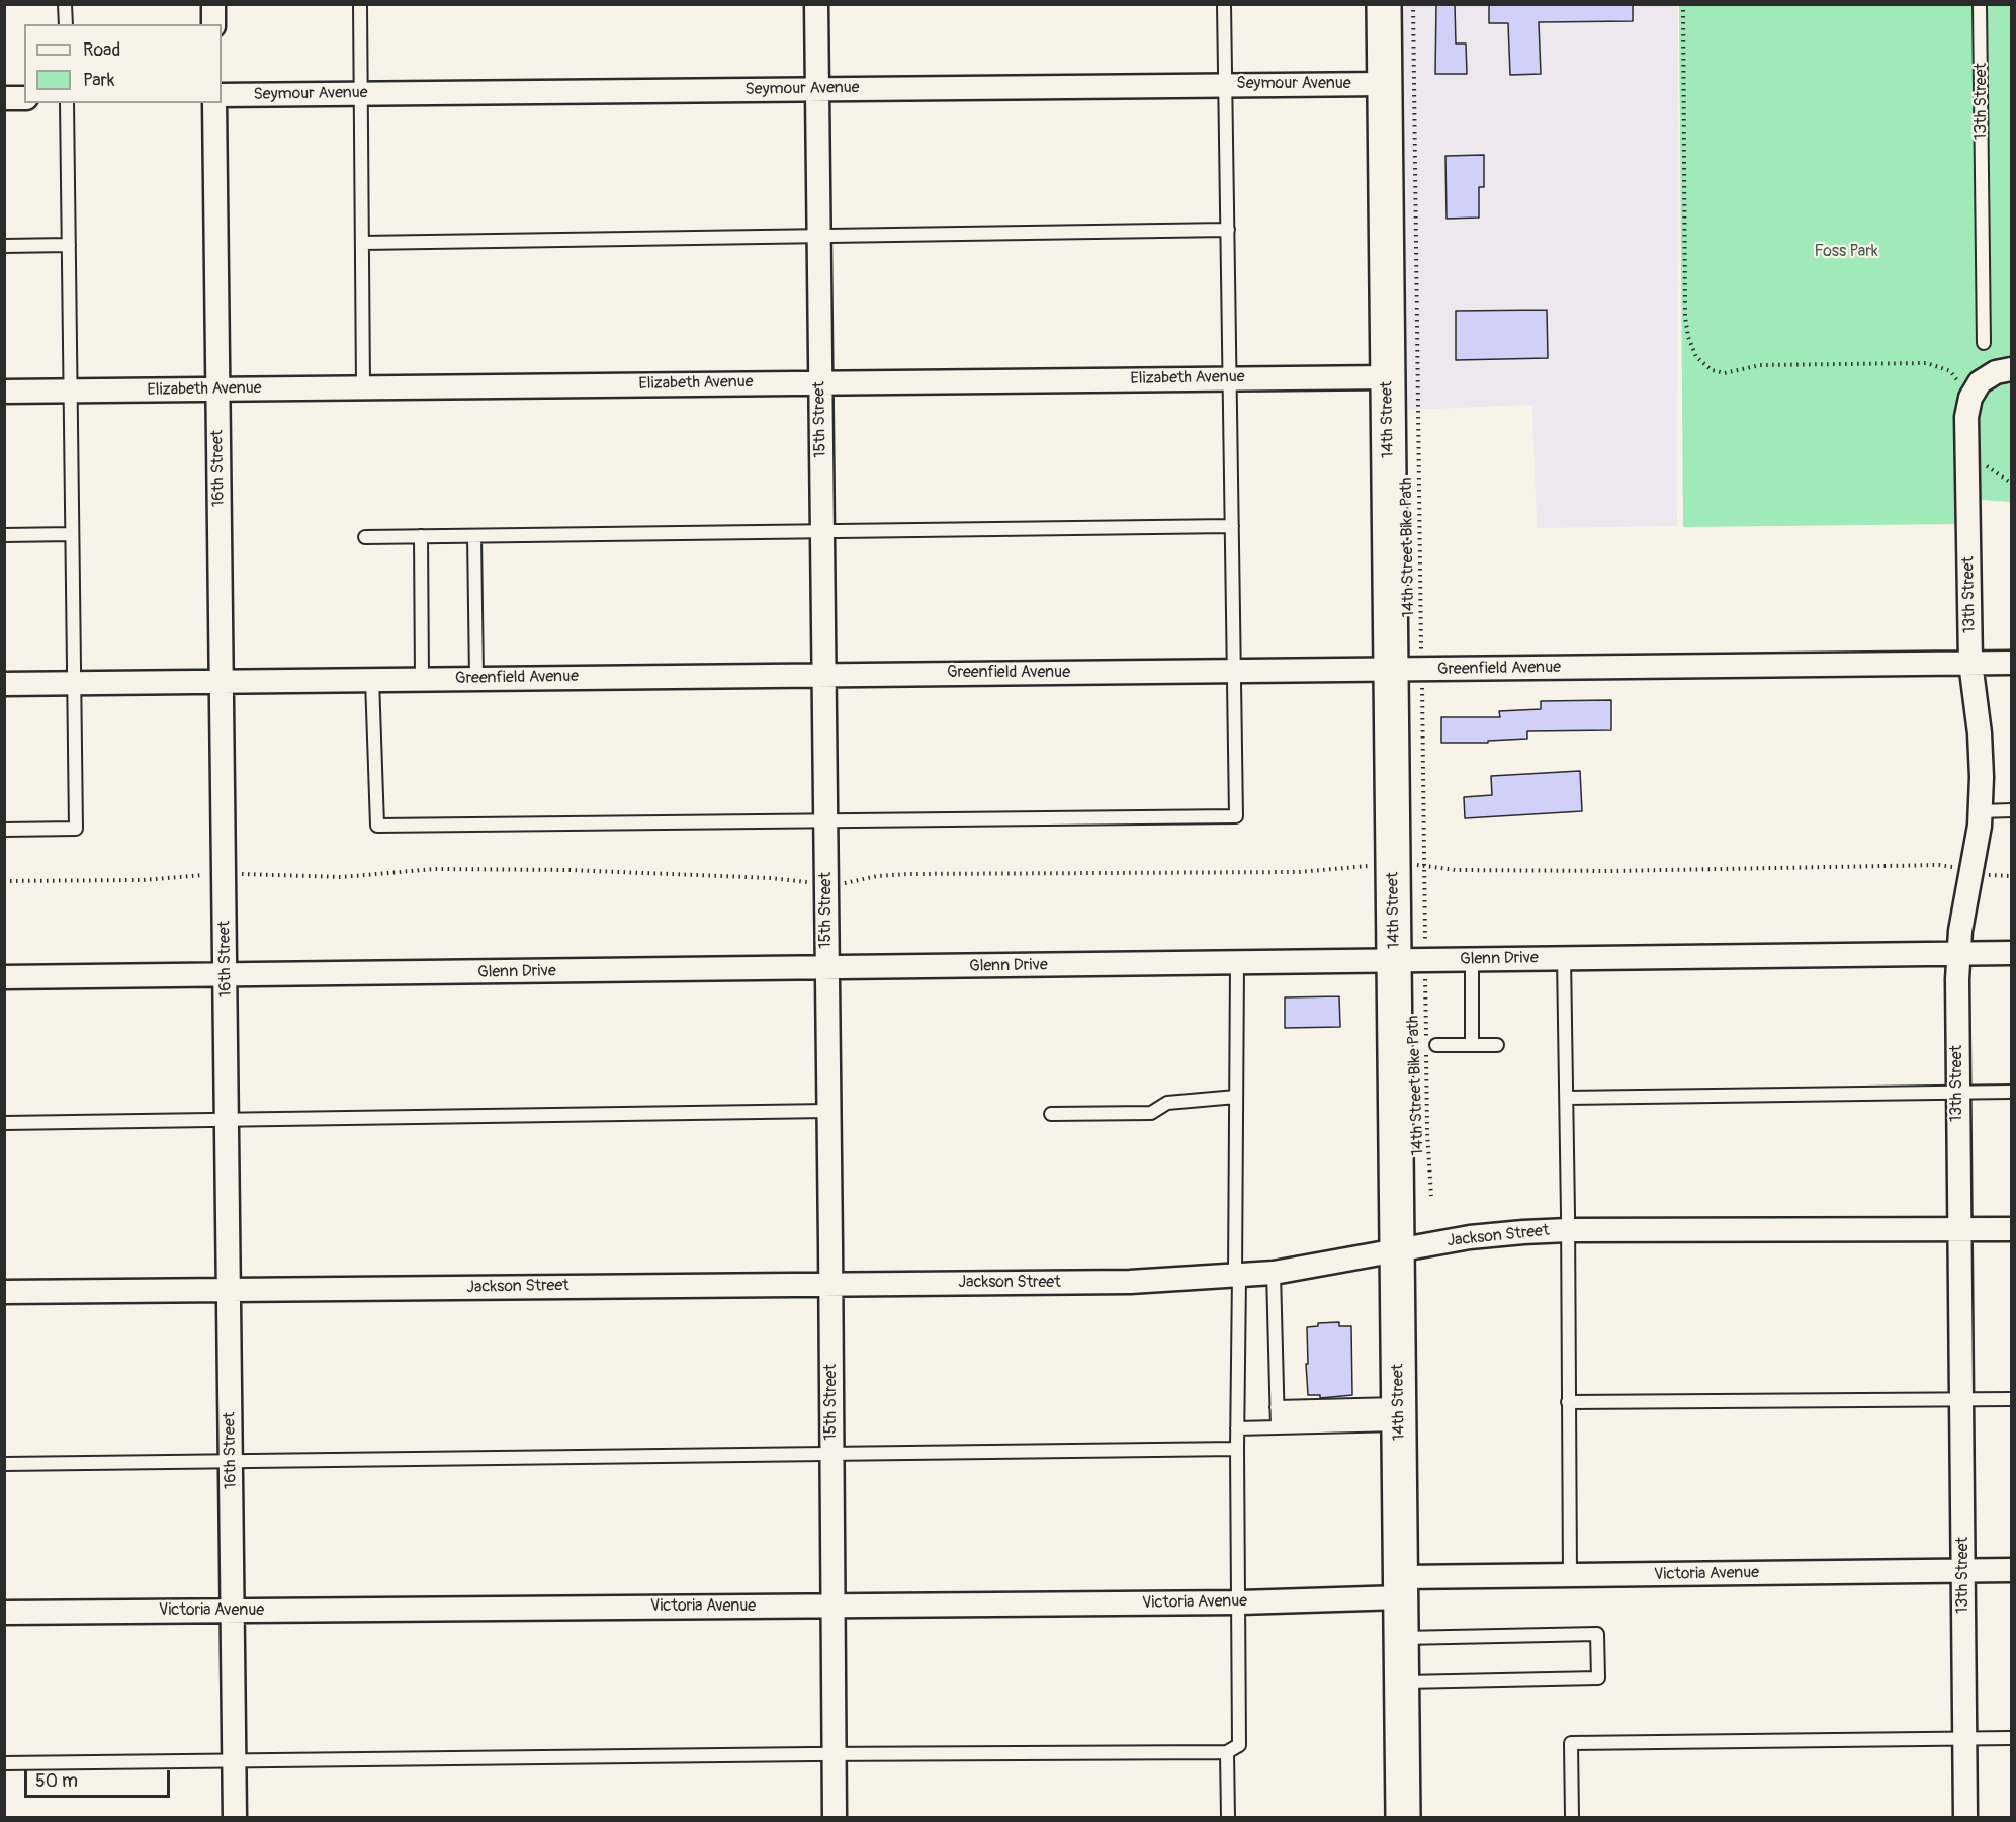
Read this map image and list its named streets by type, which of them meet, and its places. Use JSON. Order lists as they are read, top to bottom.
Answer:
{
  "streets": {
    "street": [
      "Seymour Avenue",
      "13th Street",
      "Elizabeth Avenue",
      "15th Street",
      "14th Street",
      "16th Street",
      "Greenfield Avenue",
      "Glenn Drive",
      "Jackson Street",
      "Victoria Avenue"
    ],
    "path": ["14th Street Bike Path"]
  },
  "crossings": [
    ["Seymour Avenue", "15th Street"],
    ["Seymour Avenue", "14th Street"],
    ["13th Street", "Greenfield Avenue"],
    ["13th Street", "Glenn Drive"],
    ["13th Street", "Jackson Street"],
    ["13th Street", "Victoria Avenue"],
    ["Elizabeth Avenue", "15th Street"],
    ["Elizabeth Avenue", "14th Street"],
    ["Elizabeth Avenue", "16th Street"],
    ["15th Street", "Greenfield Avenue"],
    ["15th Street", "Glenn Drive"],
    ["15th Street", "Jackson Street"],
    ["15th Street", "Victoria Avenue"],
    ["14th Street", "14th Street Bike Path"],
    ["14th Street", "Greenfield Avenue"],
    ["14th Street", "Glenn Drive"],
    ["14th Street", "Jackson Street"],
    ["14th Street", "Victoria Avenue"],
    ["16th Street", "Greenfield Avenue"],
    ["16th Street", "Glenn Drive"],
    ["16th Street", "Jackson Street"],
    ["16th Street", "Victoria Avenue"],
    ["14th Street Bike Path", "Greenfield Avenue"]
  ],
  "parks": ["Foss Park"],
  "legend": ["Road", "Park"],
  "scale_bar": "50 m"
}
